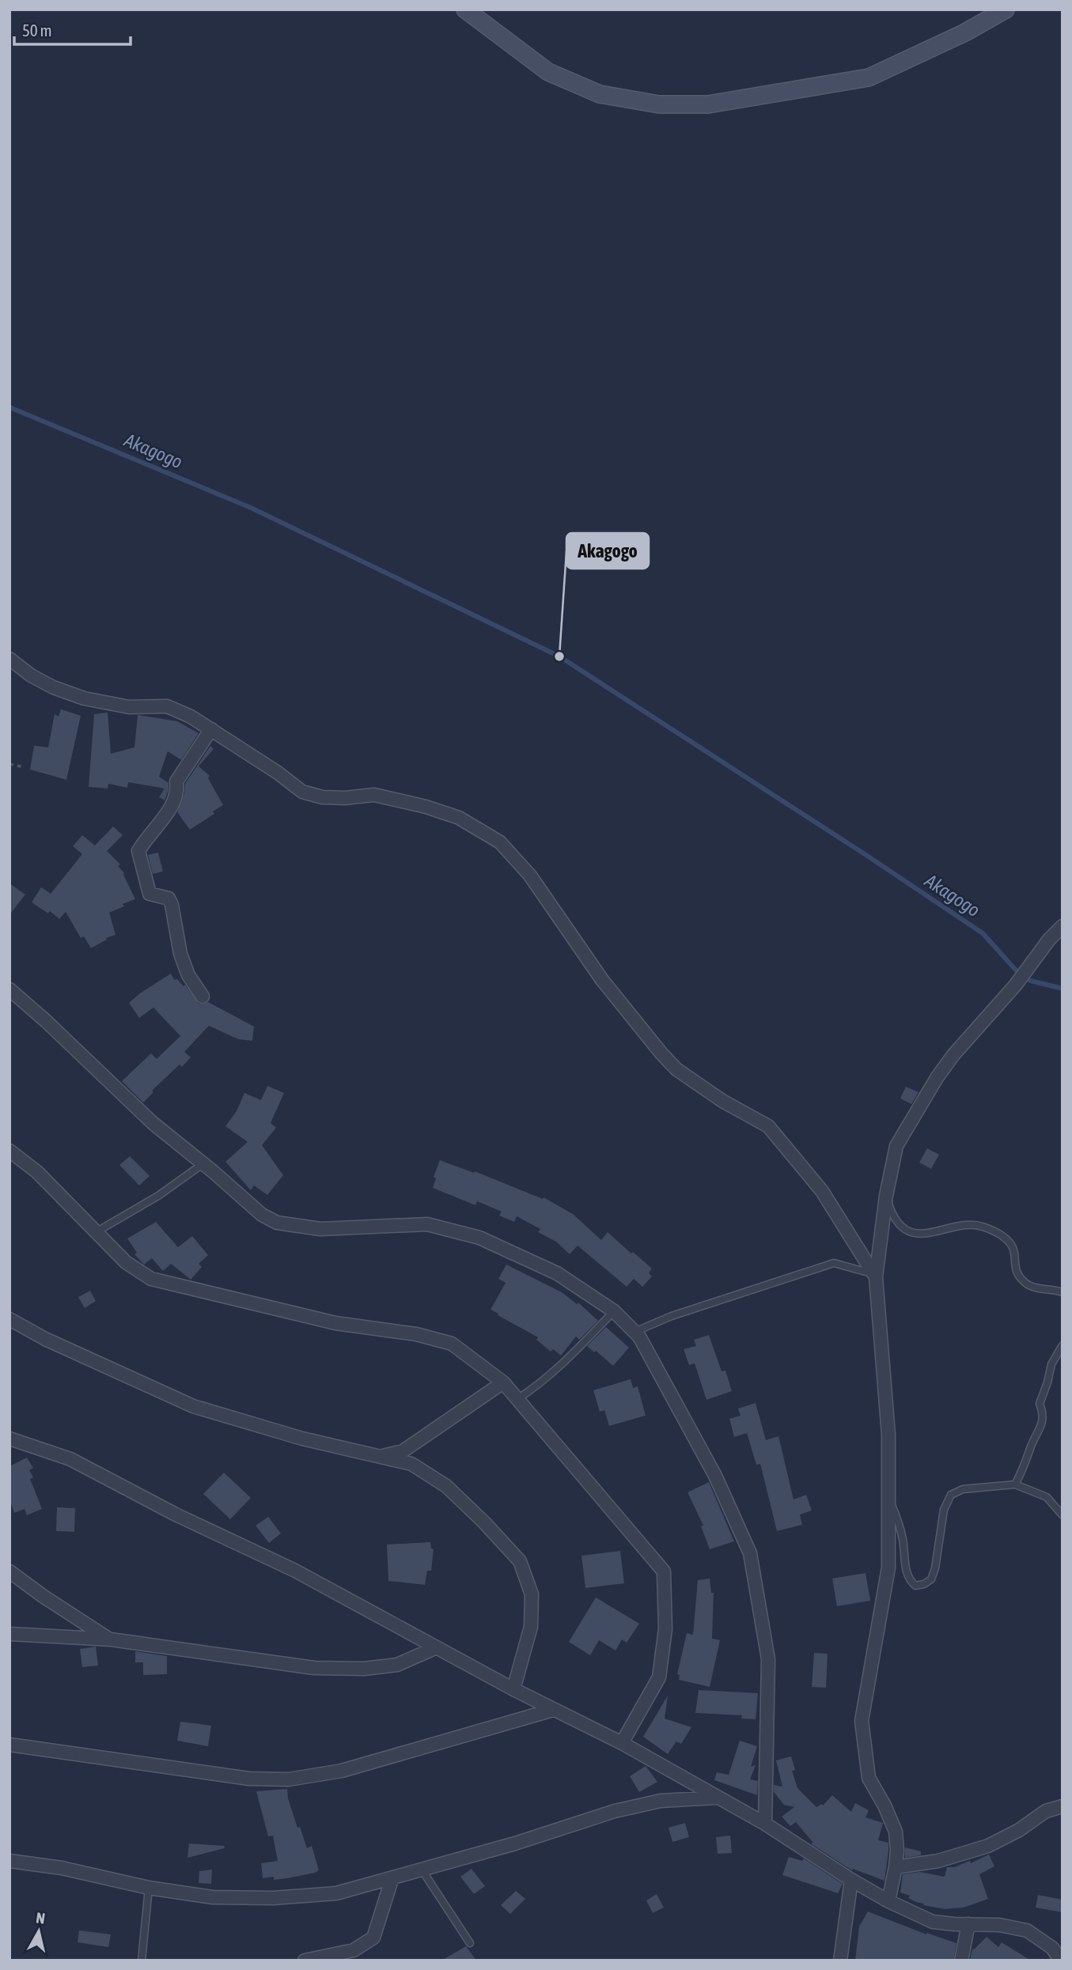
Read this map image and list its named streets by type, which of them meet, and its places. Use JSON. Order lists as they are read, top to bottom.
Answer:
{
  "water": ["Akagogo"],
  "places": ["Akagogo"],
  "scale_bar": "50 m",
  "north": "top"
}
